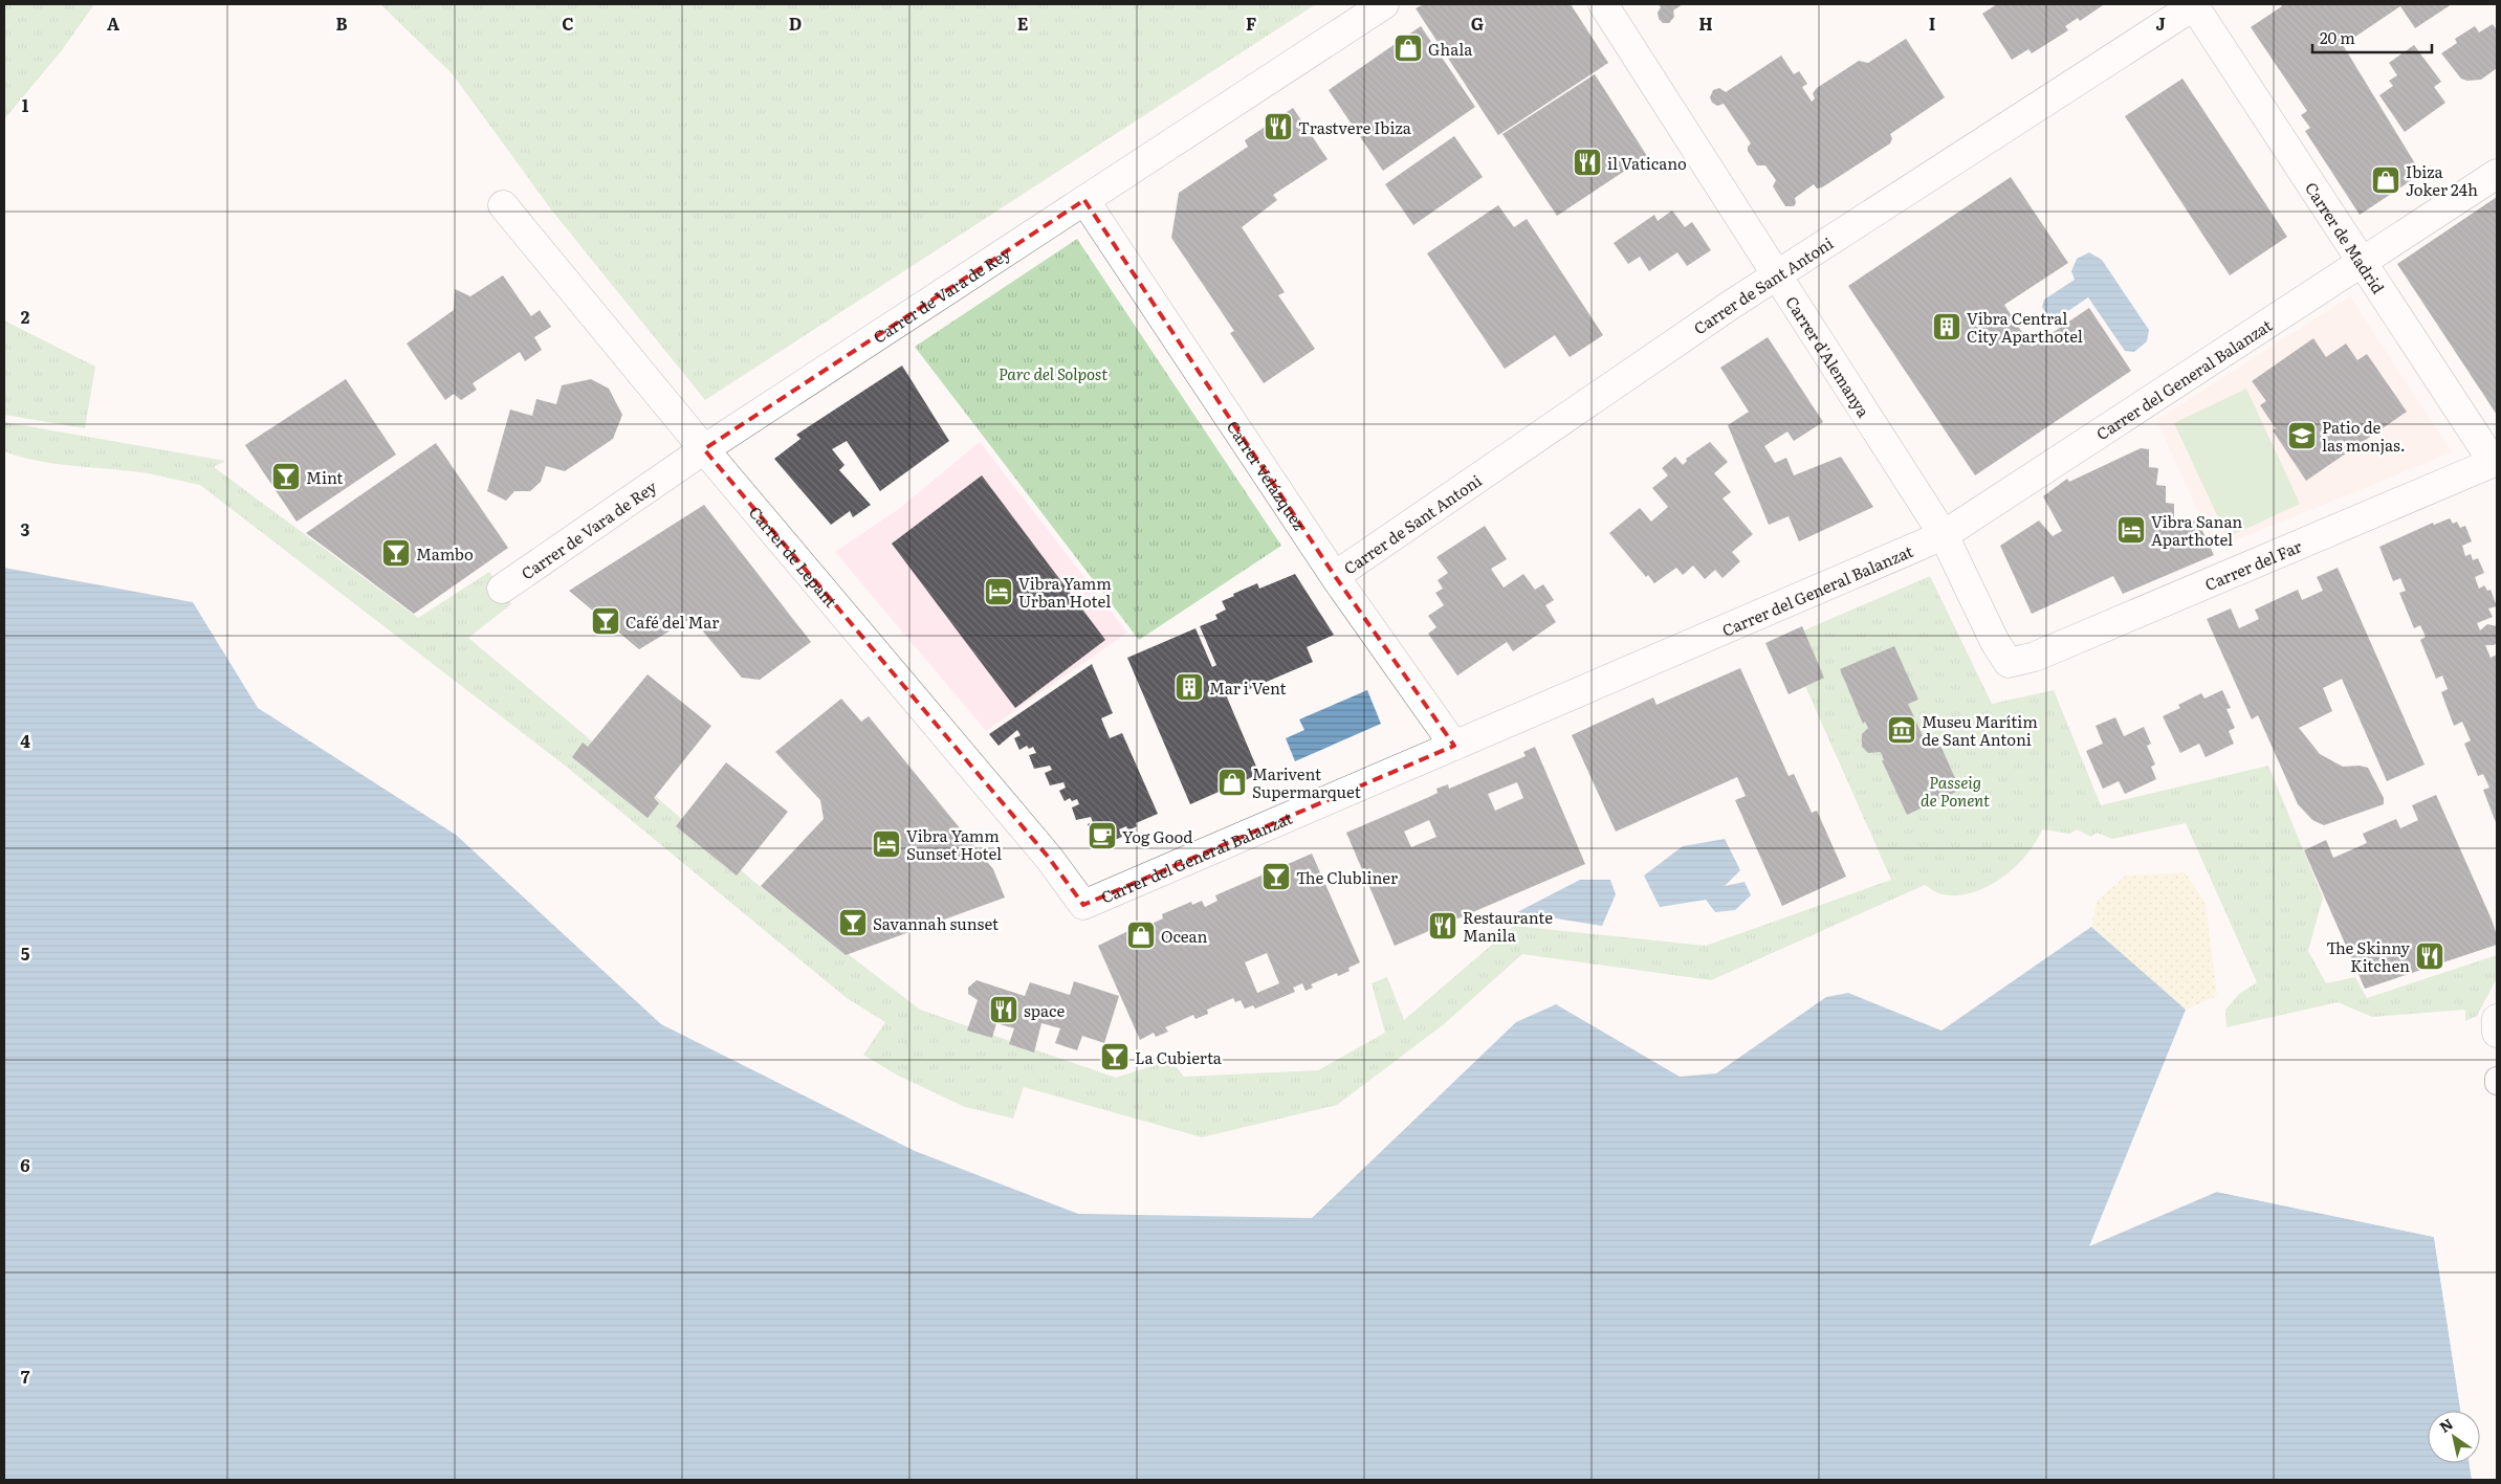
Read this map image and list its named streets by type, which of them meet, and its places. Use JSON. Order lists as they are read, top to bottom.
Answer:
{
  "streets": {
    "street": [
      "Carrer de Madrid",
      "Carrer de Sant Antoni",
      "Carrer de Vara de Rey",
      "Carrer d'Alemanya",
      "Carrer del General Balanzat",
      "Carrer Velázquez",
      "Carrer de Lepant",
      "Carrer del Far"
    ]
  },
  "crossings": [
    ["Carrer de Madrid", "Carrer de Sant Antoni"],
    ["Carrer de Madrid", "Carrer del General Balanzat"],
    ["Carrer de Madrid", "Carrer del Far"],
    ["Carrer de Sant Antoni", "Carrer d'Alemanya"],
    ["Carrer de Sant Antoni", "Carrer Velázquez"],
    ["Carrer de Vara de Rey", "Carrer Velázquez"],
    ["Carrer de Vara de Rey", "Carrer de Lepant"],
    ["Carrer d'Alemanya", "Carrer del General Balanzat"],
    ["Carrer d'Alemanya", "Carrer del Far"],
    ["Carrer del General Balanzat", "Carrer Velázquez"],
    ["Carrer del General Balanzat", "Carrer de Lepant"]
  ],
  "parks": ["Parc del Solpost", "Passeig de Ponent"],
  "places": {
    "shop": [
      "Ghala",
      "Ibiza Joker 24h",
      "Marivent Supermarquet",
      "Ocean"
    ],
    "restaurant": [
      "Trastvere Ibiza",
      "il Vaticano",
      "Restaurante Manila",
      "The Skinny Kitchen",
      "space"
    ],
    "building": ["Vibra Central City Aparthotel", "Mar i Vent"],
    "school or university": ["Patio de las monjas."],
    "bar": [
      "Mint",
      "Mambo",
      "Café del Mar",
      "The Clubliner",
      "Savannah sunset",
      "La Cubierta"
    ],
    "hotel": ["Vibra Sanan Aparthotel", "Vibra Yamm Urban Hotel", "Vibra Yamm Sunset Hotel"],
    "museum": ["Museu Marítim de Sant Antoni"],
    "cafe": ["Yog Good"]
  },
  "scale_bar": "20 m",
  "north": "top left",
  "grid": {
    "columns": [
      "A",
      "B",
      "C",
      "D",
      "E",
      "F",
      "G",
      "H",
      "I",
      "J"
    ],
    "rows": [
      "1",
      "2",
      "3",
      "4",
      "5",
      "6",
      "7"
    ]
  }
}
